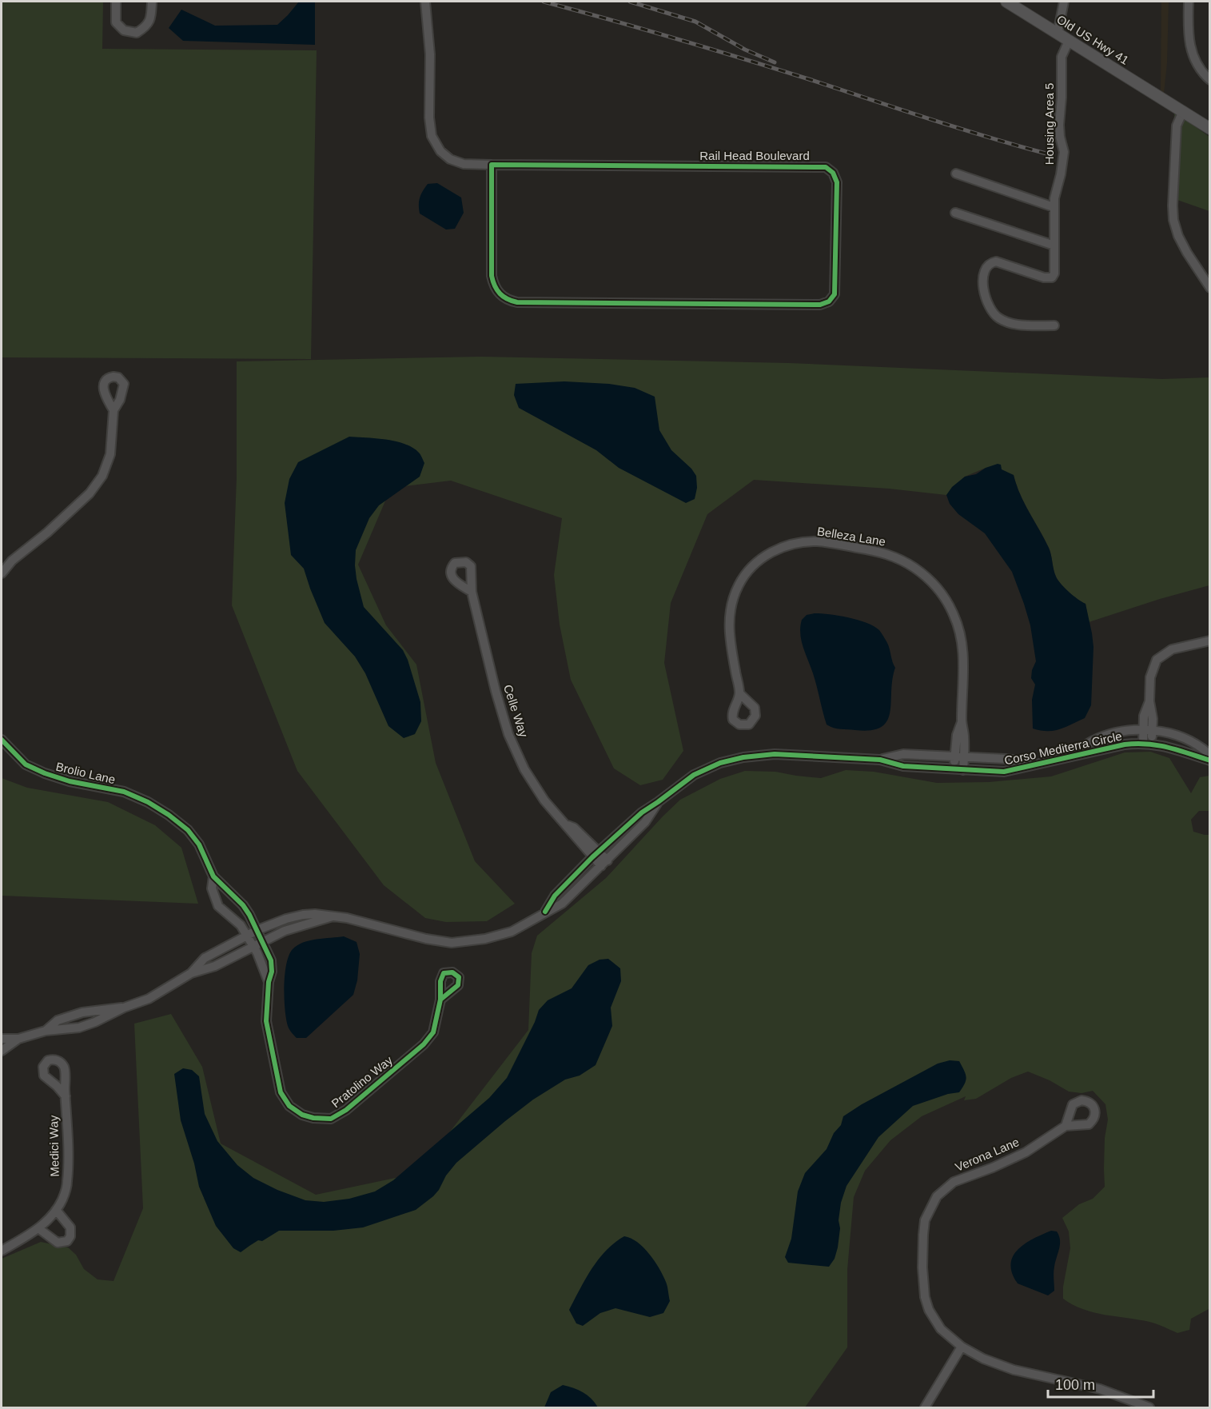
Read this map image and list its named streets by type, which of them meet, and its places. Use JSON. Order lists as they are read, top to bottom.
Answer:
{
  "streets": {
    "street": [
      "Old US Hwy 41",
      "Housing Area 5",
      "Rail Head Boulevard",
      "Belleza Lane",
      "Celle Way",
      "Corso Mediterra Circle",
      "Brolio Lane",
      "Pratolino Way",
      "Medici Way",
      "Verona Lane"
    ]
  },
  "crossings": [
    ["Old US Hwy 41", "Housing Area 5"],
    ["Belleza Lane", "Corso Mediterra Circle"],
    ["Celle Way", "Corso Mediterra Circle"],
    ["Corso Mediterra Circle", "Brolio Lane"],
    ["Corso Mediterra Circle", "Pratolino Way"],
    ["Brolio Lane", "Pratolino Way"]
  ],
  "scale_bar": "100 m"
}
